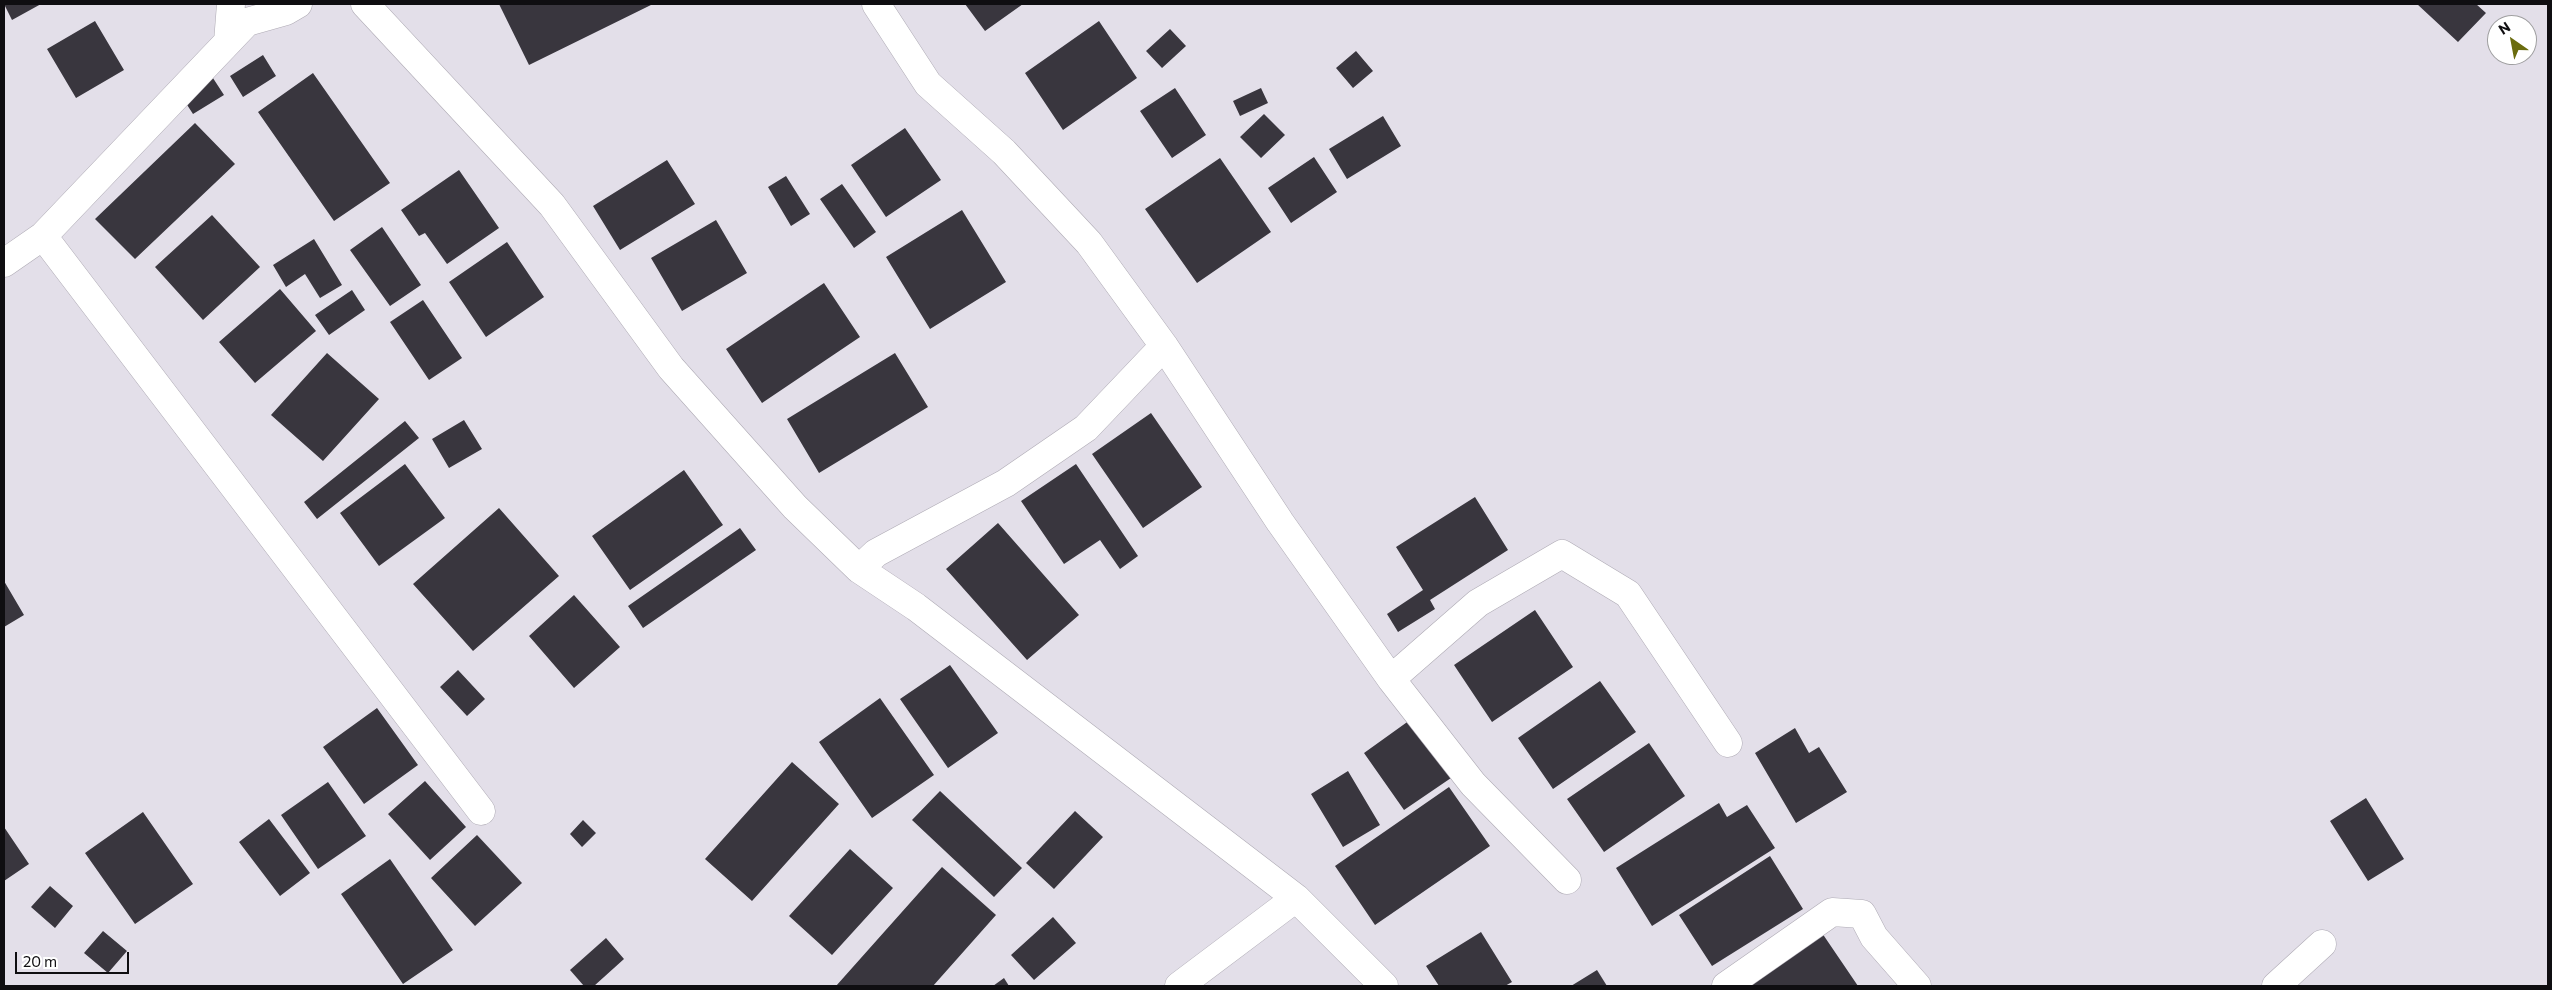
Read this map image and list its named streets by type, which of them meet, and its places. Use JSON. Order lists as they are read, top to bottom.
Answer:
{
  "scale_bar": "20 m",
  "north": "top left"
}
